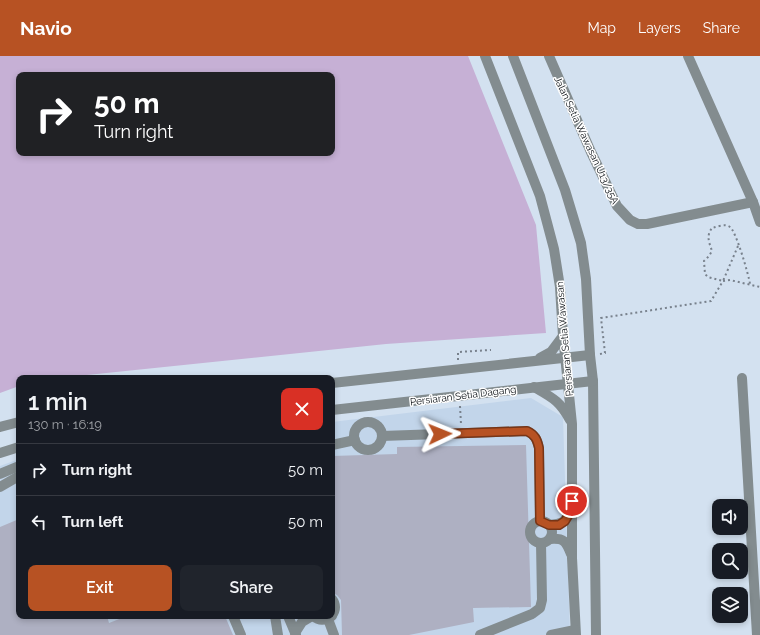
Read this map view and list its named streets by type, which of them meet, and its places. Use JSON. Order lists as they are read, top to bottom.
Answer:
{
  "streets": {
    "street": ["Jalan Setia Wawasan U13/35A", "Persiaran Setia Wawasan", "Persiaran Setia Dagang"]
  },
  "crossings": [
    ["Persiaran Setia Wawasan", "Persiaran Setia Dagang"]
  ],
  "page": {
    "header": "Navio",
    "nav": ["Map", "Layers", "Share"],
    "turn": ["50 m", "Turn right"],
    "heading": ["1 min", "130 m · 16:19"],
    "list": [
      {
        "name": "Turn right",
        "value": "50 m"
      },
      {
        "name": "Turn left",
        "value": "50 m"
      }
    ],
    "buttons": ["Exit", "Share"]
  }
}
